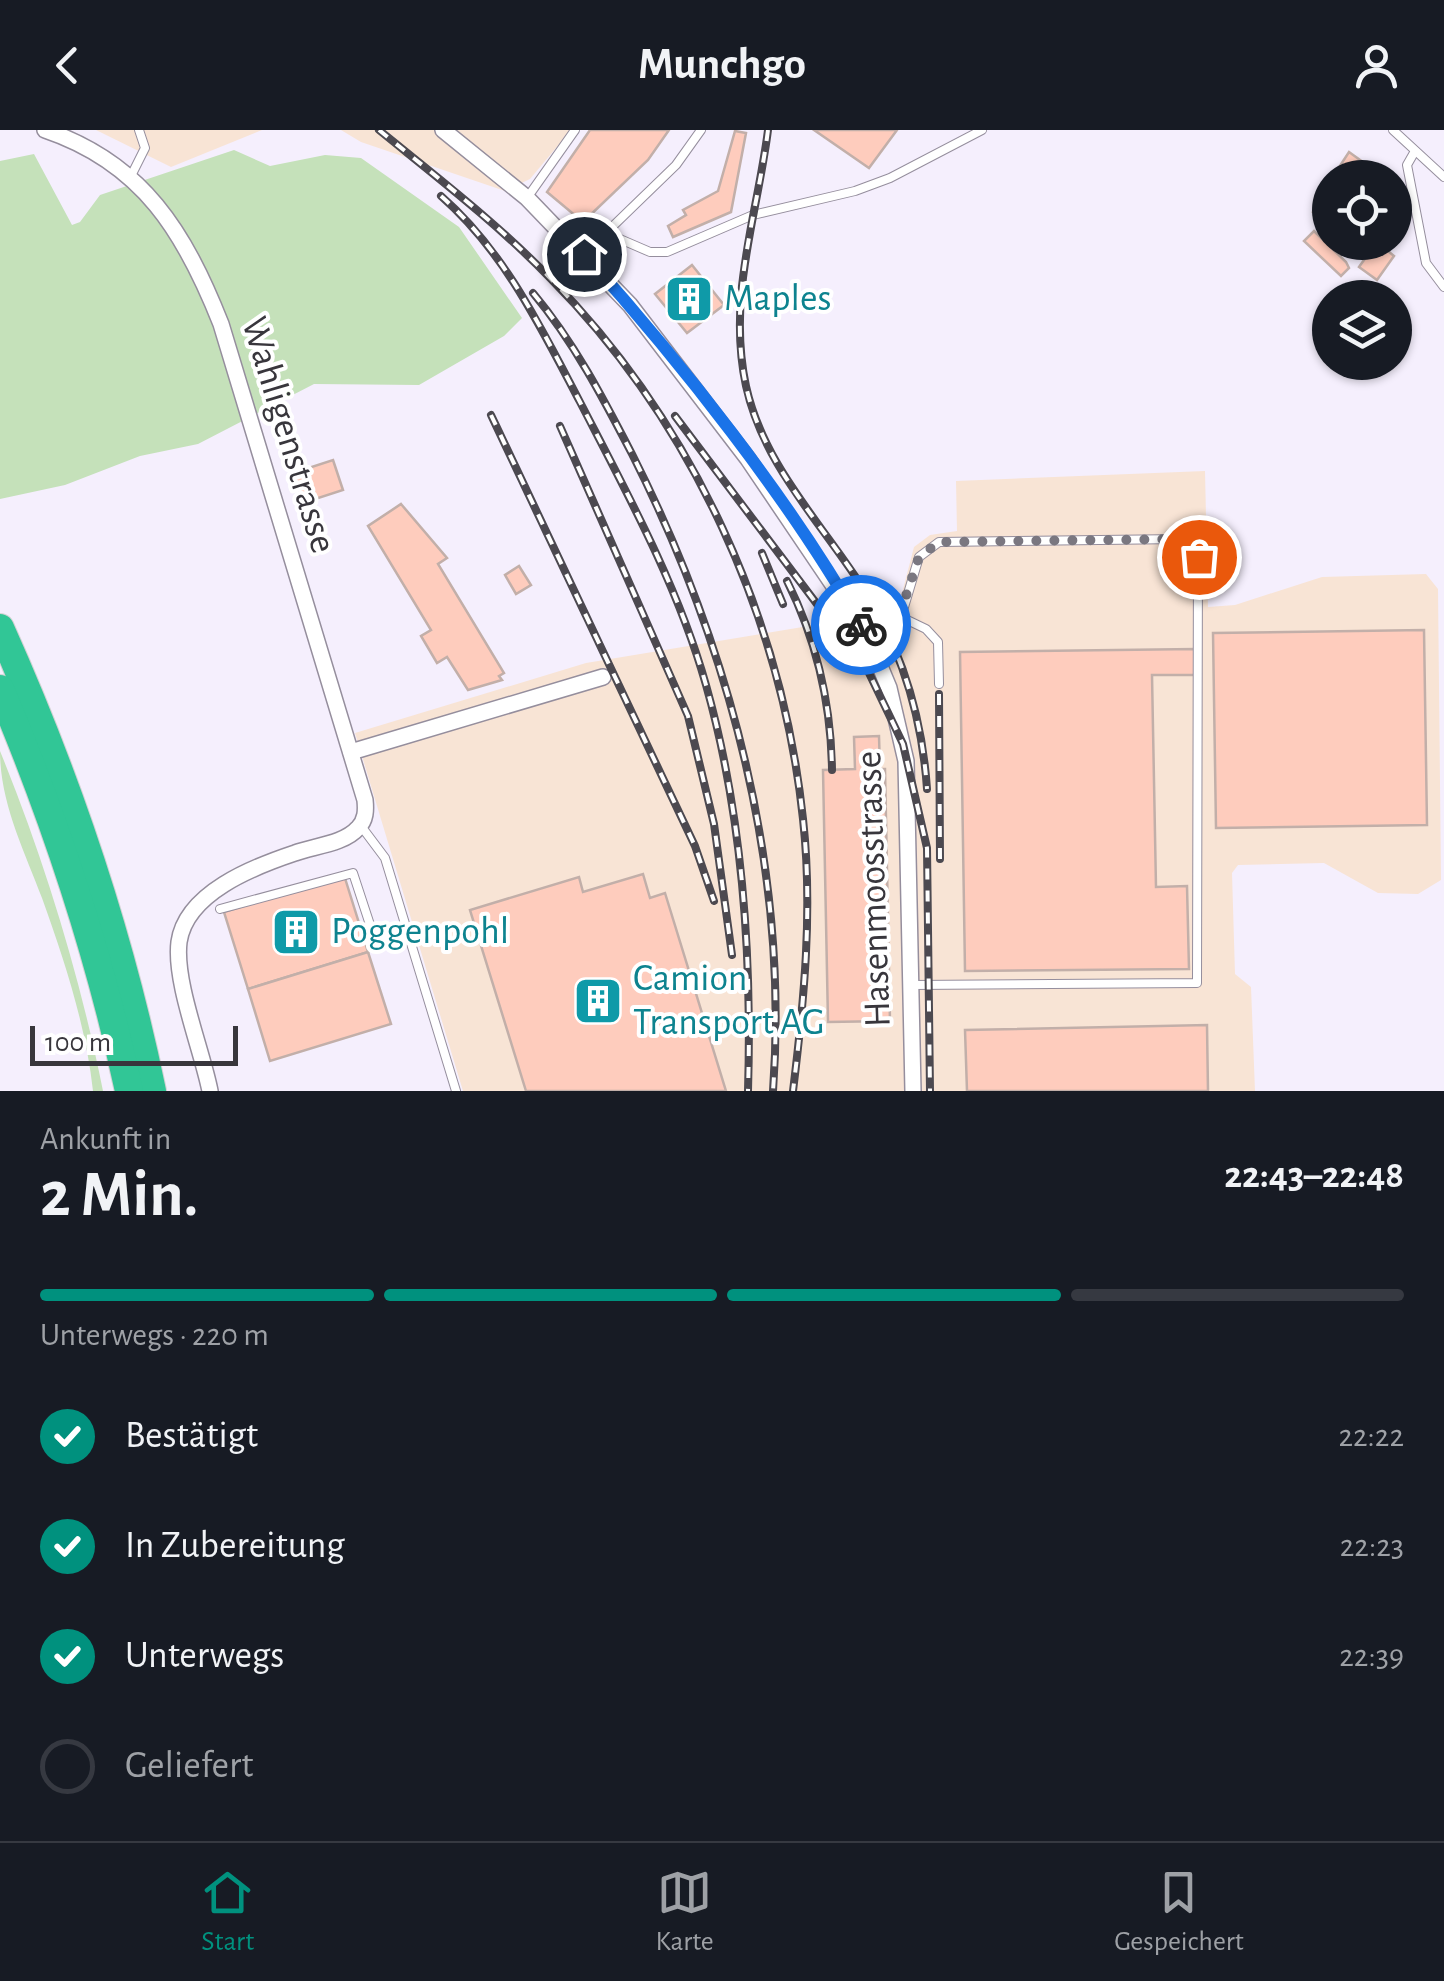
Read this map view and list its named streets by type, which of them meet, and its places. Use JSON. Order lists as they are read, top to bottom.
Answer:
{
  "streets": {
    "street": ["Wahligenstrasse", "Hasenmoosstrasse"]
  },
  "places": {
    "building": ["Maples", "Poggenpohl", "Camion Transport AG"]
  },
  "scale_bar": "100 m",
  "page": {
    "header": "Munchgo",
    "scale": "100 m",
    "heading": ["2 Min.", "Ankunft in", "22:43–22:48"],
    "bar": "Unterwegs · 220 m",
    "list": [
      ["Bestätigt", "22:22"],
      ["In Zubereitung", "22:23"],
      ["Unterwegs", "22:39"],
      "Geliefert"
    ],
    "tabs": ["Start", "Karte", "Gespeichert"]
  }
}
